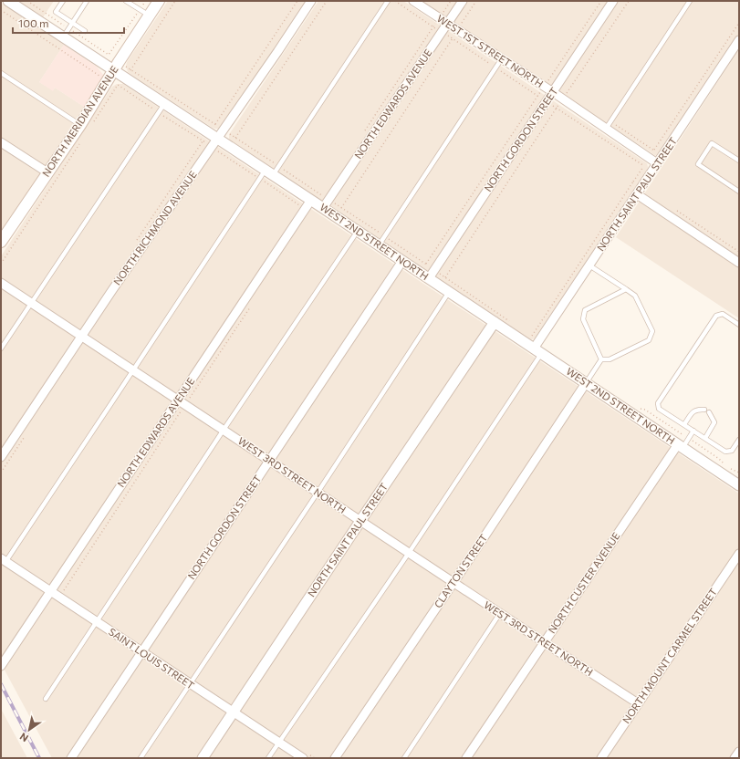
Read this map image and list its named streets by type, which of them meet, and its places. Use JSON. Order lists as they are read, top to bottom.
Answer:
{
  "streets": {
    "main road": ["NORTH MERIDIAN AVENUE"],
    "street": [
      "WEST 1ST STREET NORTH",
      "NORTH EDWARDS AVENUE",
      "NORTH GORDON STREET",
      "NORTH SAINT PAUL STREET",
      "NORTH RICHMOND AVENUE",
      "WEST 2ND STREET NORTH",
      "WEST 3RD STREET NORTH",
      "CLAYTON STREET",
      "NORTH CUSTER AVENUE",
      "NORTH MOUNT CARMEL STREET",
      "SAINT LOUIS STREET"
    ]
  },
  "crossings": [
    ["WEST 1ST STREET NORTH", "NORTH EDWARDS AVENUE"],
    ["WEST 1ST STREET NORTH", "NORTH GORDON STREET"],
    ["WEST 1ST STREET NORTH", "NORTH SAINT PAUL STREET"],
    ["NORTH EDWARDS AVENUE", "WEST 2ND STREET NORTH"],
    ["NORTH EDWARDS AVENUE", "WEST 3RD STREET NORTH"],
    ["NORTH EDWARDS AVENUE", "SAINT LOUIS STREET"],
    ["NORTH MERIDIAN AVENUE", "WEST 2ND STREET NORTH"],
    ["NORTH GORDON STREET", "WEST 2ND STREET NORTH"],
    ["NORTH GORDON STREET", "WEST 3RD STREET NORTH"],
    ["NORTH GORDON STREET", "SAINT LOUIS STREET"],
    ["NORTH SAINT PAUL STREET", "WEST 2ND STREET NORTH"],
    ["NORTH SAINT PAUL STREET", "WEST 3RD STREET NORTH"],
    ["NORTH SAINT PAUL STREET", "SAINT LOUIS STREET"],
    ["NORTH RICHMOND AVENUE", "WEST 2ND STREET NORTH"],
    ["NORTH RICHMOND AVENUE", "WEST 3RD STREET NORTH"],
    ["WEST 2ND STREET NORTH", "CLAYTON STREET"],
    ["WEST 2ND STREET NORTH", "NORTH CUSTER AVENUE"],
    ["WEST 3RD STREET NORTH", "CLAYTON STREET"],
    ["WEST 3RD STREET NORTH", "NORTH CUSTER AVENUE"],
    ["WEST 3RD STREET NORTH", "NORTH MOUNT CARMEL STREET"]
  ],
  "scale_bar": "100 m",
  "north": "bottom left"
}
